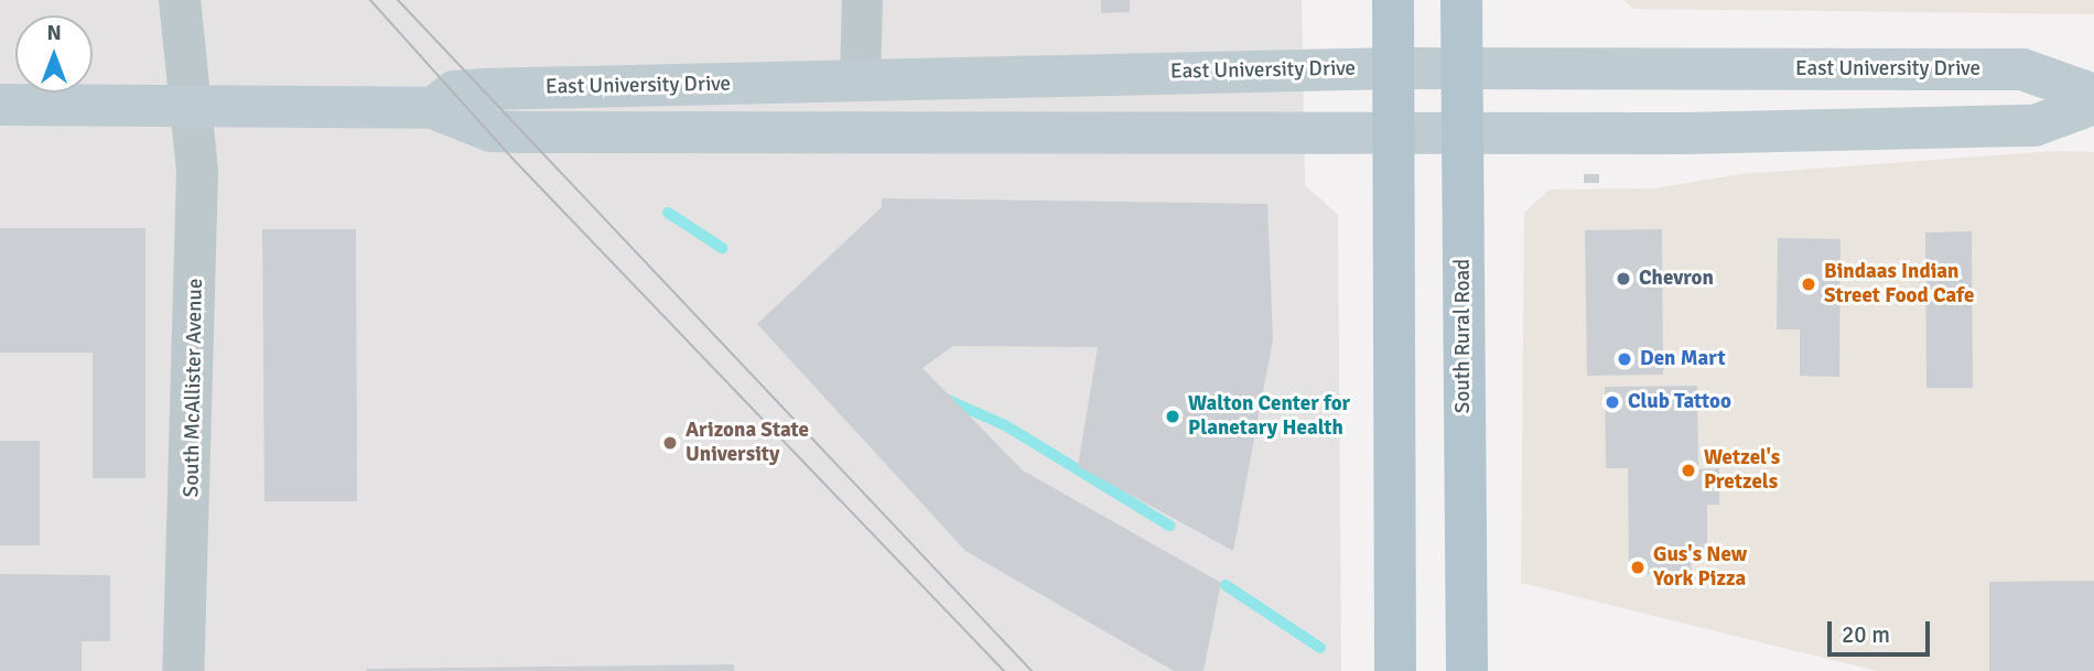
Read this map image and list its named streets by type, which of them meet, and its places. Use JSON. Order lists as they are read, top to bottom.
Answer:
{
  "streets": {
    "main road": ["East University Drive", "South Rural Road"],
    "street": ["South McAllister Avenue"]
  },
  "crossings": [
    ["East University Drive", "South Rural Road"],
    ["East University Drive", "South McAllister Avenue"]
  ],
  "places": [
    "Chevron",
    "Bindaas Indian Street Food Cafe",
    "Den Mart",
    "Club Tattoo",
    "Walton Center for Planetary Health",
    "Arizona State University",
    "Wetzel's Pretzels",
    "Gus's New York Pizza"
  ],
  "scale_bar": "20 m",
  "north": "top"
}
